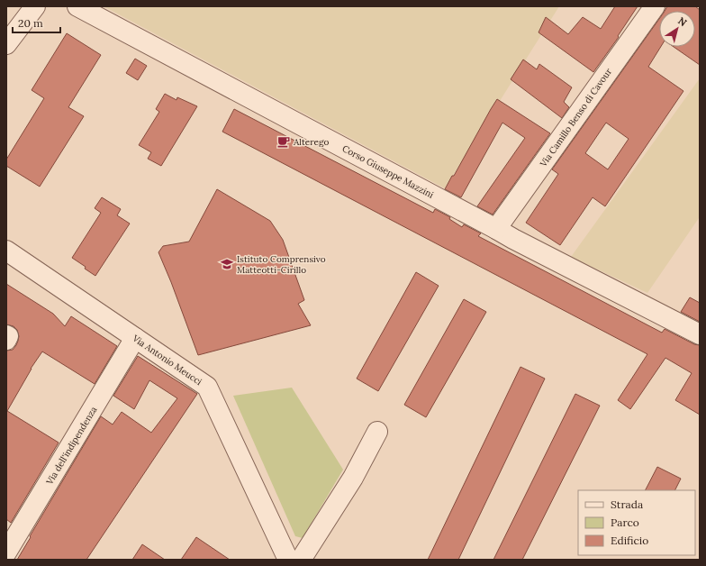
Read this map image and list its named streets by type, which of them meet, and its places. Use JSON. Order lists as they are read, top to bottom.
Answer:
{
  "streets": {
    "street": [
      "Via Camillo Benso di Cavour",
      "Corso Giuseppe Mazzini",
      "Via Antonio Meucci",
      "Via dell'indipendenza"
    ]
  },
  "crossings": [
    ["Via Camillo Benso di Cavour", "Corso Giuseppe Mazzini"],
    ["Via Antonio Meucci", "Via dell'indipendenza"]
  ],
  "places": {
    "cafe": ["Alterego"],
    "school or university": ["Istituto Comprensivo Matteotti-Cirillo"]
  },
  "legend": ["Strada", "Parco", "Edificio"],
  "scale_bar": "20 m",
  "north": "top right"
}
